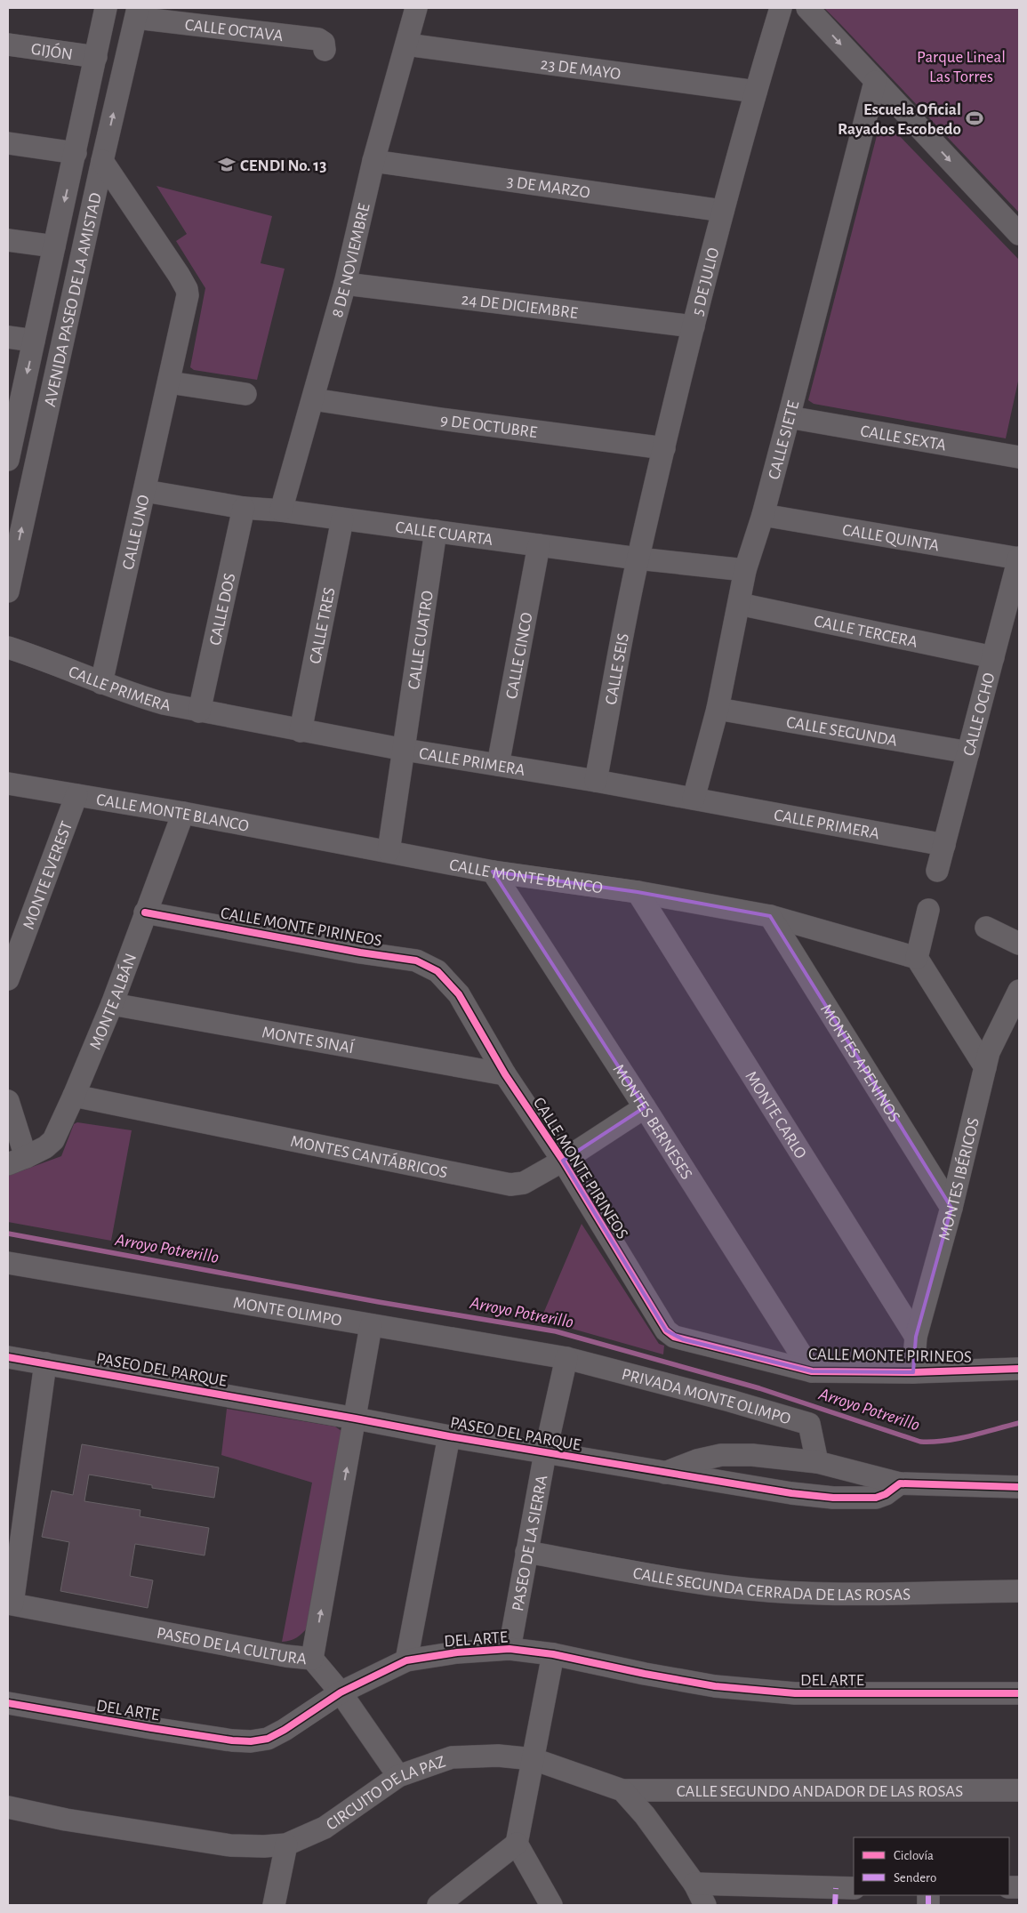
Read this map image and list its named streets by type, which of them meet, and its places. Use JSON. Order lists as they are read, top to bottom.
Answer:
{
  "streets": {
    "street": [
      "CALLE OCTAVA",
      "GIJÓN",
      "23 DE MAYO",
      "3 DE MARZO",
      "8 DE NOVIEMBRE",
      "5 DE JULIO",
      "AVENIDA PASEO DE LA AMISTAD",
      "24 DE DICIEMBRE",
      "9 DE OCTUBRE",
      "CALLE SEXTA",
      "CALLE SIETE",
      "CALLE UNO",
      "CALLE CUARTA",
      "CALLE QUINTA",
      "CALLE DOS",
      "CALLE TRES",
      "CALLE TERCERA",
      "CALLE CUATRO",
      "CALLE CINCO",
      "CALLE SEIS",
      "CALLE PRIMERA",
      "CALLE OCHO",
      "CALLE SEGUNDA",
      "CALLE MONTE BLANCO",
      "MONTE EVEREST",
      "CALLE MONTE PIRINEOS",
      "MONTE ALBÁN",
      "MONTE SINAÍ",
      "MONTES APENINOS",
      "MONTE CARLO",
      "MONTES BERNESES",
      "MONTES CANTÁBRICOS",
      "MONTES IBÉRICOS",
      "MONTE OLIMPO",
      "PASEO DEL PARQUE",
      "PRIVADA MONTE OLIMPO",
      "PASEO DE LA SIERRA",
      "CALLE SEGUNDA CERRADA DE LAS ROSAS",
      "DEL ARTE",
      "PASEO DE LA CULTURA",
      "CALLE SEGUNDO ANDADOR DE LAS ROSAS",
      "CIRCUITO DE LA PAZ"
    ]
  },
  "crossings": [
    ["CALLE OCTAVA", "AVENIDA PASEO DE LA AMISTAD"],
    ["GIJÓN", "AVENIDA PASEO DE LA AMISTAD"],
    ["23 DE MAYO", "8 DE NOVIEMBRE"],
    ["23 DE MAYO", "5 DE JULIO"],
    ["3 DE MARZO", "8 DE NOVIEMBRE"],
    ["3 DE MARZO", "5 DE JULIO"],
    ["8 DE NOVIEMBRE", "24 DE DICIEMBRE"],
    ["8 DE NOVIEMBRE", "9 DE OCTUBRE"],
    ["8 DE NOVIEMBRE", "CALLE CUARTA"],
    ["5 DE JULIO", "24 DE DICIEMBRE"],
    ["5 DE JULIO", "9 DE OCTUBRE"],
    ["5 DE JULIO", "CALLE CUARTA"],
    ["5 DE JULIO", "CALLE SEIS"],
    ["AVENIDA PASEO DE LA AMISTAD", "CALLE UNO"],
    ["CALLE SEXTA", "CALLE SIETE"],
    ["CALLE SIETE", "CALLE CUARTA"],
    ["CALLE SIETE", "CALLE QUINTA"],
    ["CALLE SIETE", "CALLE TERCERA"],
    ["CALLE SIETE", "CALLE PRIMERA"],
    ["CALLE SIETE", "CALLE SEGUNDA"],
    ["CALLE UNO", "CALLE CUARTA"],
    ["CALLE UNO", "CALLE PRIMERA"],
    ["CALLE CUARTA", "CALLE DOS"],
    ["CALLE CUARTA", "CALLE TRES"],
    ["CALLE CUARTA", "CALLE CUATRO"],
    ["CALLE CUARTA", "CALLE CINCO"],
    ["CALLE CUARTA", "CALLE SEIS"],
    ["CALLE QUINTA", "CALLE OCHO"],
    ["CALLE DOS", "CALLE PRIMERA"],
    ["CALLE TRES", "CALLE PRIMERA"],
    ["CALLE TERCERA", "CALLE OCHO"],
    ["CALLE CUATRO", "CALLE PRIMERA"],
    ["CALLE CUATRO", "CALLE MONTE BLANCO"],
    ["CALLE CINCO", "CALLE PRIMERA"],
    ["CALLE SEIS", "CALLE PRIMERA"],
    ["CALLE PRIMERA", "CALLE OCHO"],
    ["CALLE OCHO", "CALLE SEGUNDA"],
    ["CALLE MONTE BLANCO", "MONTE EVEREST"],
    ["CALLE MONTE BLANCO", "MONTE ALBÁN"],
    ["CALLE MONTE BLANCO", "MONTES APENINOS"],
    ["CALLE MONTE BLANCO", "MONTE CARLO"],
    ["CALLE MONTE BLANCO", "MONTES BERNESES"],
    ["CALLE MONTE PIRINEOS", "MONTE ALBÁN"],
    ["CALLE MONTE PIRINEOS", "MONTE SINAÍ"],
    ["CALLE MONTE PIRINEOS", "MONTES BERNESES"],
    ["CALLE MONTE PIRINEOS", "MONTES CANTÁBRICOS"],
    ["CALLE MONTE PIRINEOS", "MONTES IBÉRICOS"],
    ["MONTE ALBÁN", "MONTE SINAÍ"],
    ["MONTE ALBÁN", "MONTES CANTÁBRICOS"],
    ["MONTES APENINOS", "MONTES IBÉRICOS"],
    ["MONTE CARLO", "MONTES IBÉRICOS"],
    ["MONTES BERNESES", "MONTES CANTÁBRICOS"],
    ["MONTE OLIMPO", "PRIVADA MONTE OLIMPO"],
    ["MONTE OLIMPO", "PASEO DE LA SIERRA"],
    ["PASEO DEL PARQUE", "PASEO DE LA SIERRA"],
    ["PRIVADA MONTE OLIMPO", "PASEO DE LA SIERRA"],
    ["PASEO DE LA SIERRA", "CALLE SEGUNDA CERRADA DE LAS ROSAS"],
    ["PASEO DE LA SIERRA", "DEL ARTE"],
    ["DEL ARTE", "PASEO DE LA CULTURA"],
    ["PASEO DE LA CULTURA", "CIRCUITO DE LA PAZ"],
    ["CALLE SEGUNDO ANDADOR DE LAS ROSAS", "CIRCUITO DE LA PAZ"]
  ],
  "water": ["Arroyo Potrerillo"],
  "parks": ["Parque Lineal Las Torres"],
  "places": {
    "sports": ["Escuela Oficial Rayados Escobedo"],
    "school or university": ["CENDI No. 13"]
  },
  "legend": ["Ciclovía", "Sendero"]
}
